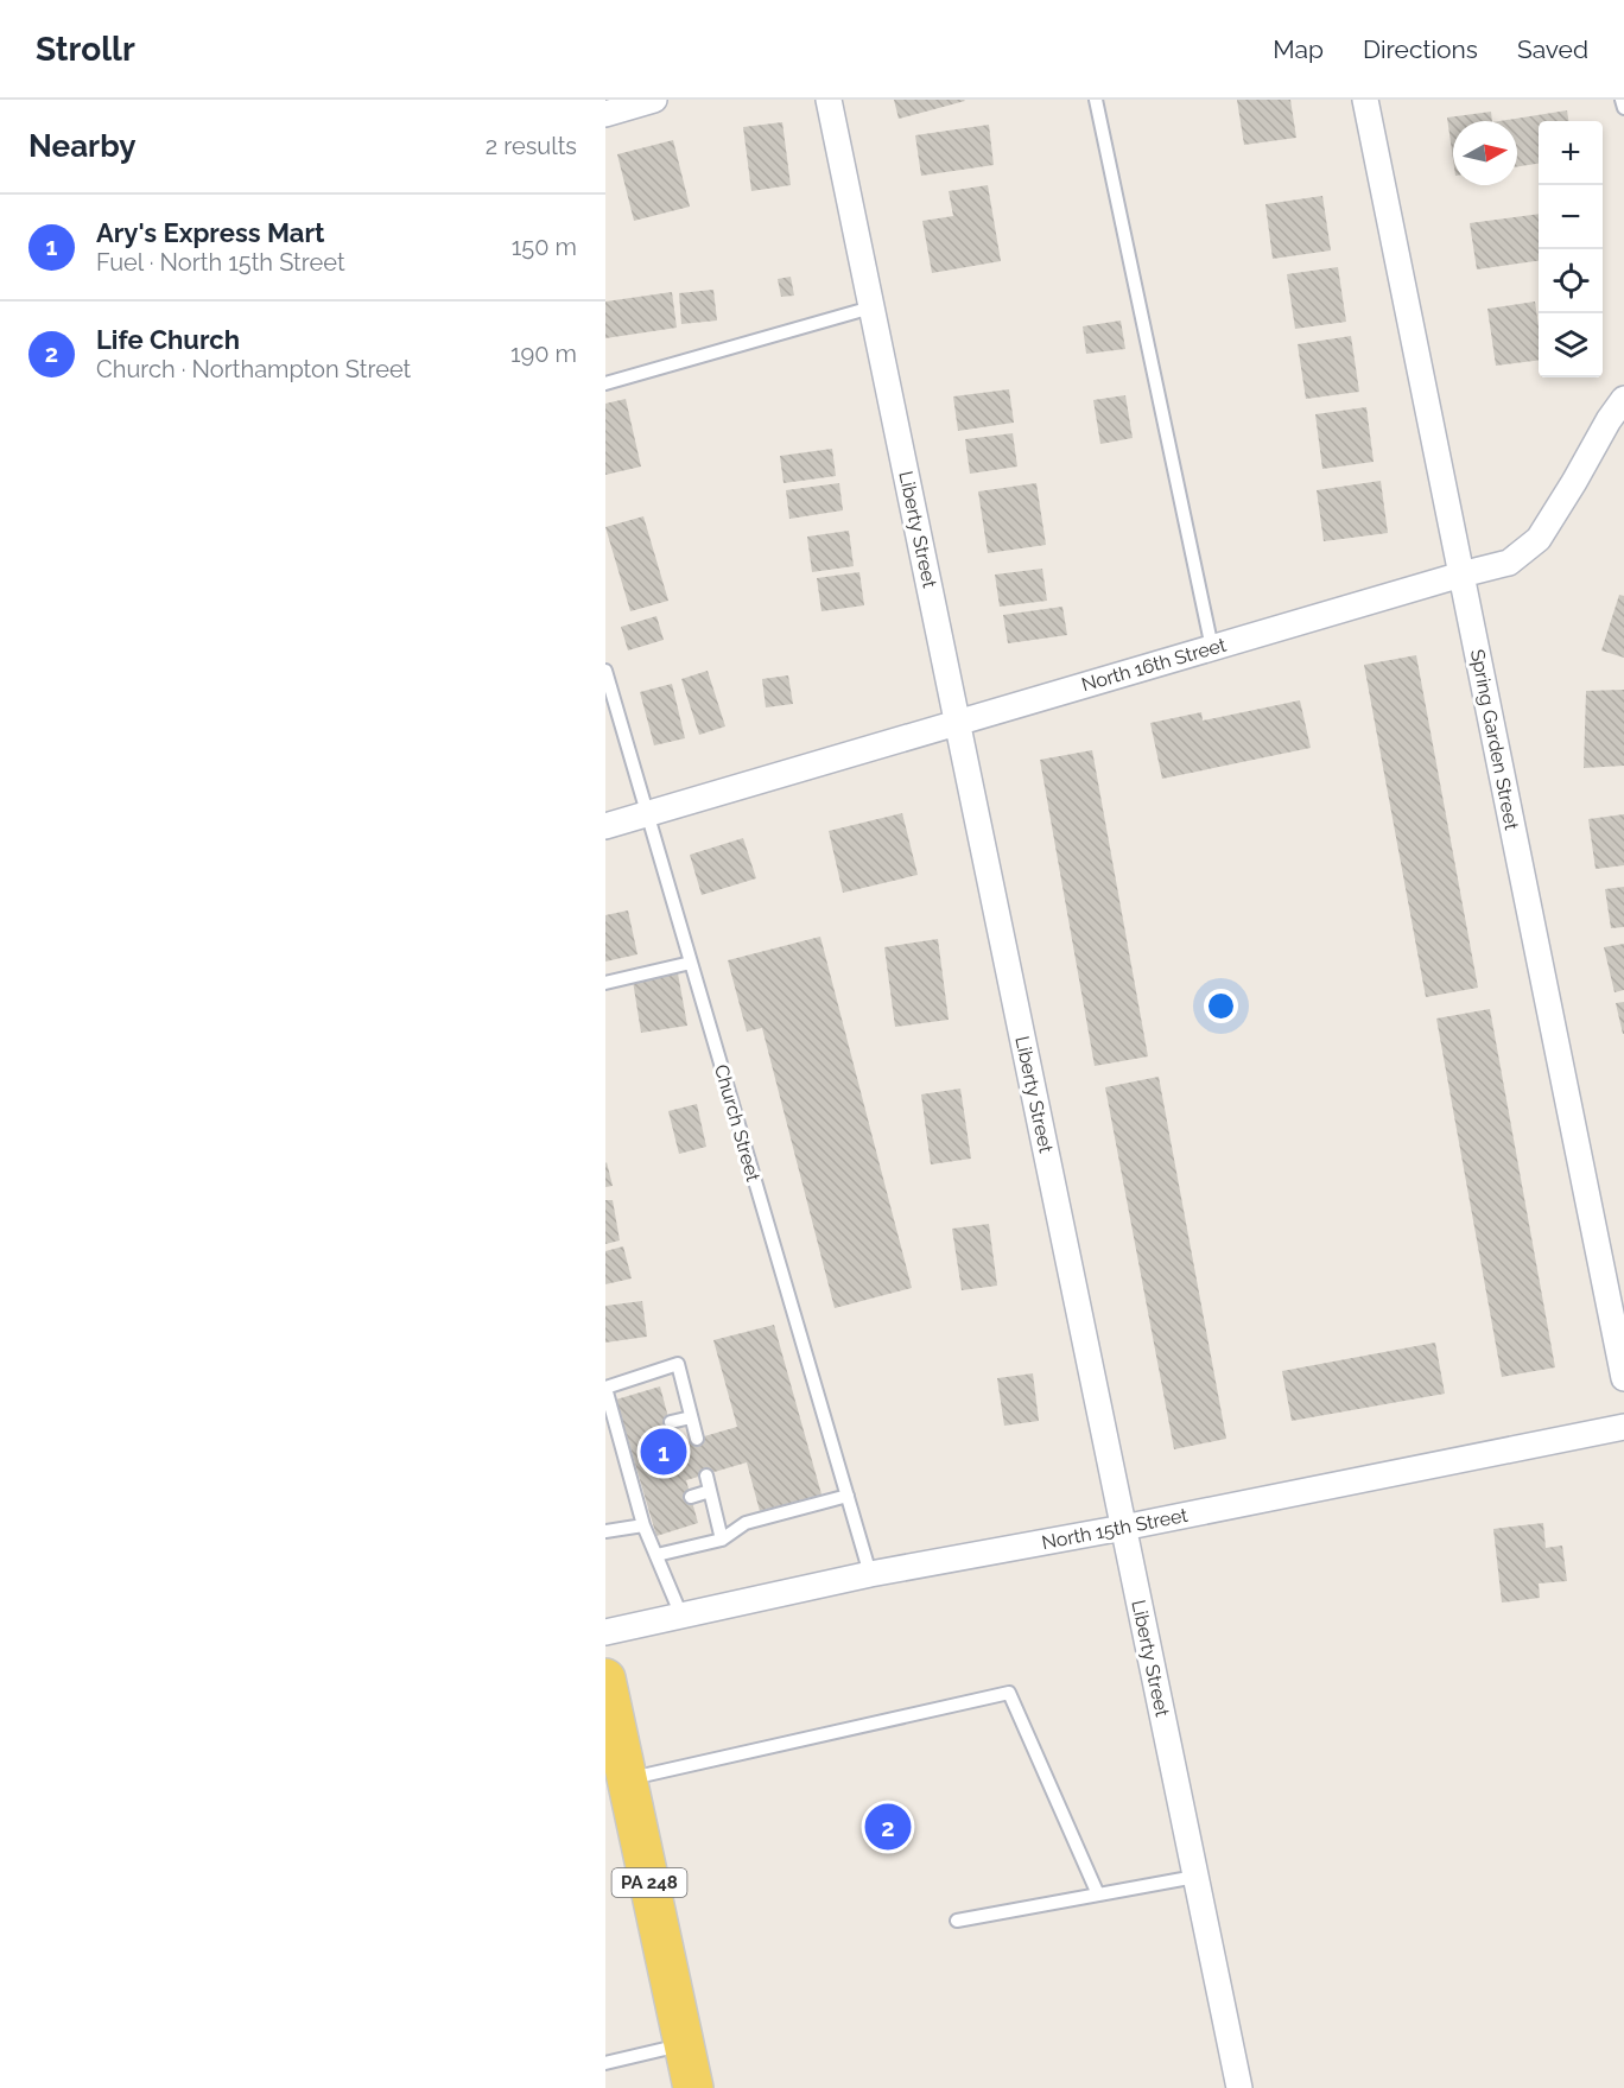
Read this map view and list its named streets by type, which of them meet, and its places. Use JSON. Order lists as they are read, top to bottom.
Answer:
{
  "streets": {
    "main road": ["PA 248"],
    "street": [
      "Liberty Street",
      "North 16th Street",
      "Spring Garden Street",
      "North 15th Street"
    ],
    "lane": ["Church Street"]
  },
  "crossings": [
    ["Liberty Street", "North 16th Street"],
    ["Liberty Street", "North 15th Street"],
    ["North 16th Street", "Spring Garden Street"],
    ["North 16th Street", "Church Street"],
    ["Church Street", "North 15th Street"]
  ],
  "north": "right",
  "page": {
    "header": "Strollr",
    "nav": ["Map", "Directions", "Saved"],
    "heading": ["Nearby", "2 results"],
    "map_buttons": ["+", "−"],
    "list": [
      {
        "mark": "1",
        "name": "Ary's Express Mart",
        "note": "Fuel · North 15th Street",
        "value": "150 m"
      },
      {
        "mark": "2",
        "name": "Life Church",
        "note": "Church · Northampton Street",
        "value": "190 m"
      }
    ],
    "pins": ["1", "2"]
  }
}
